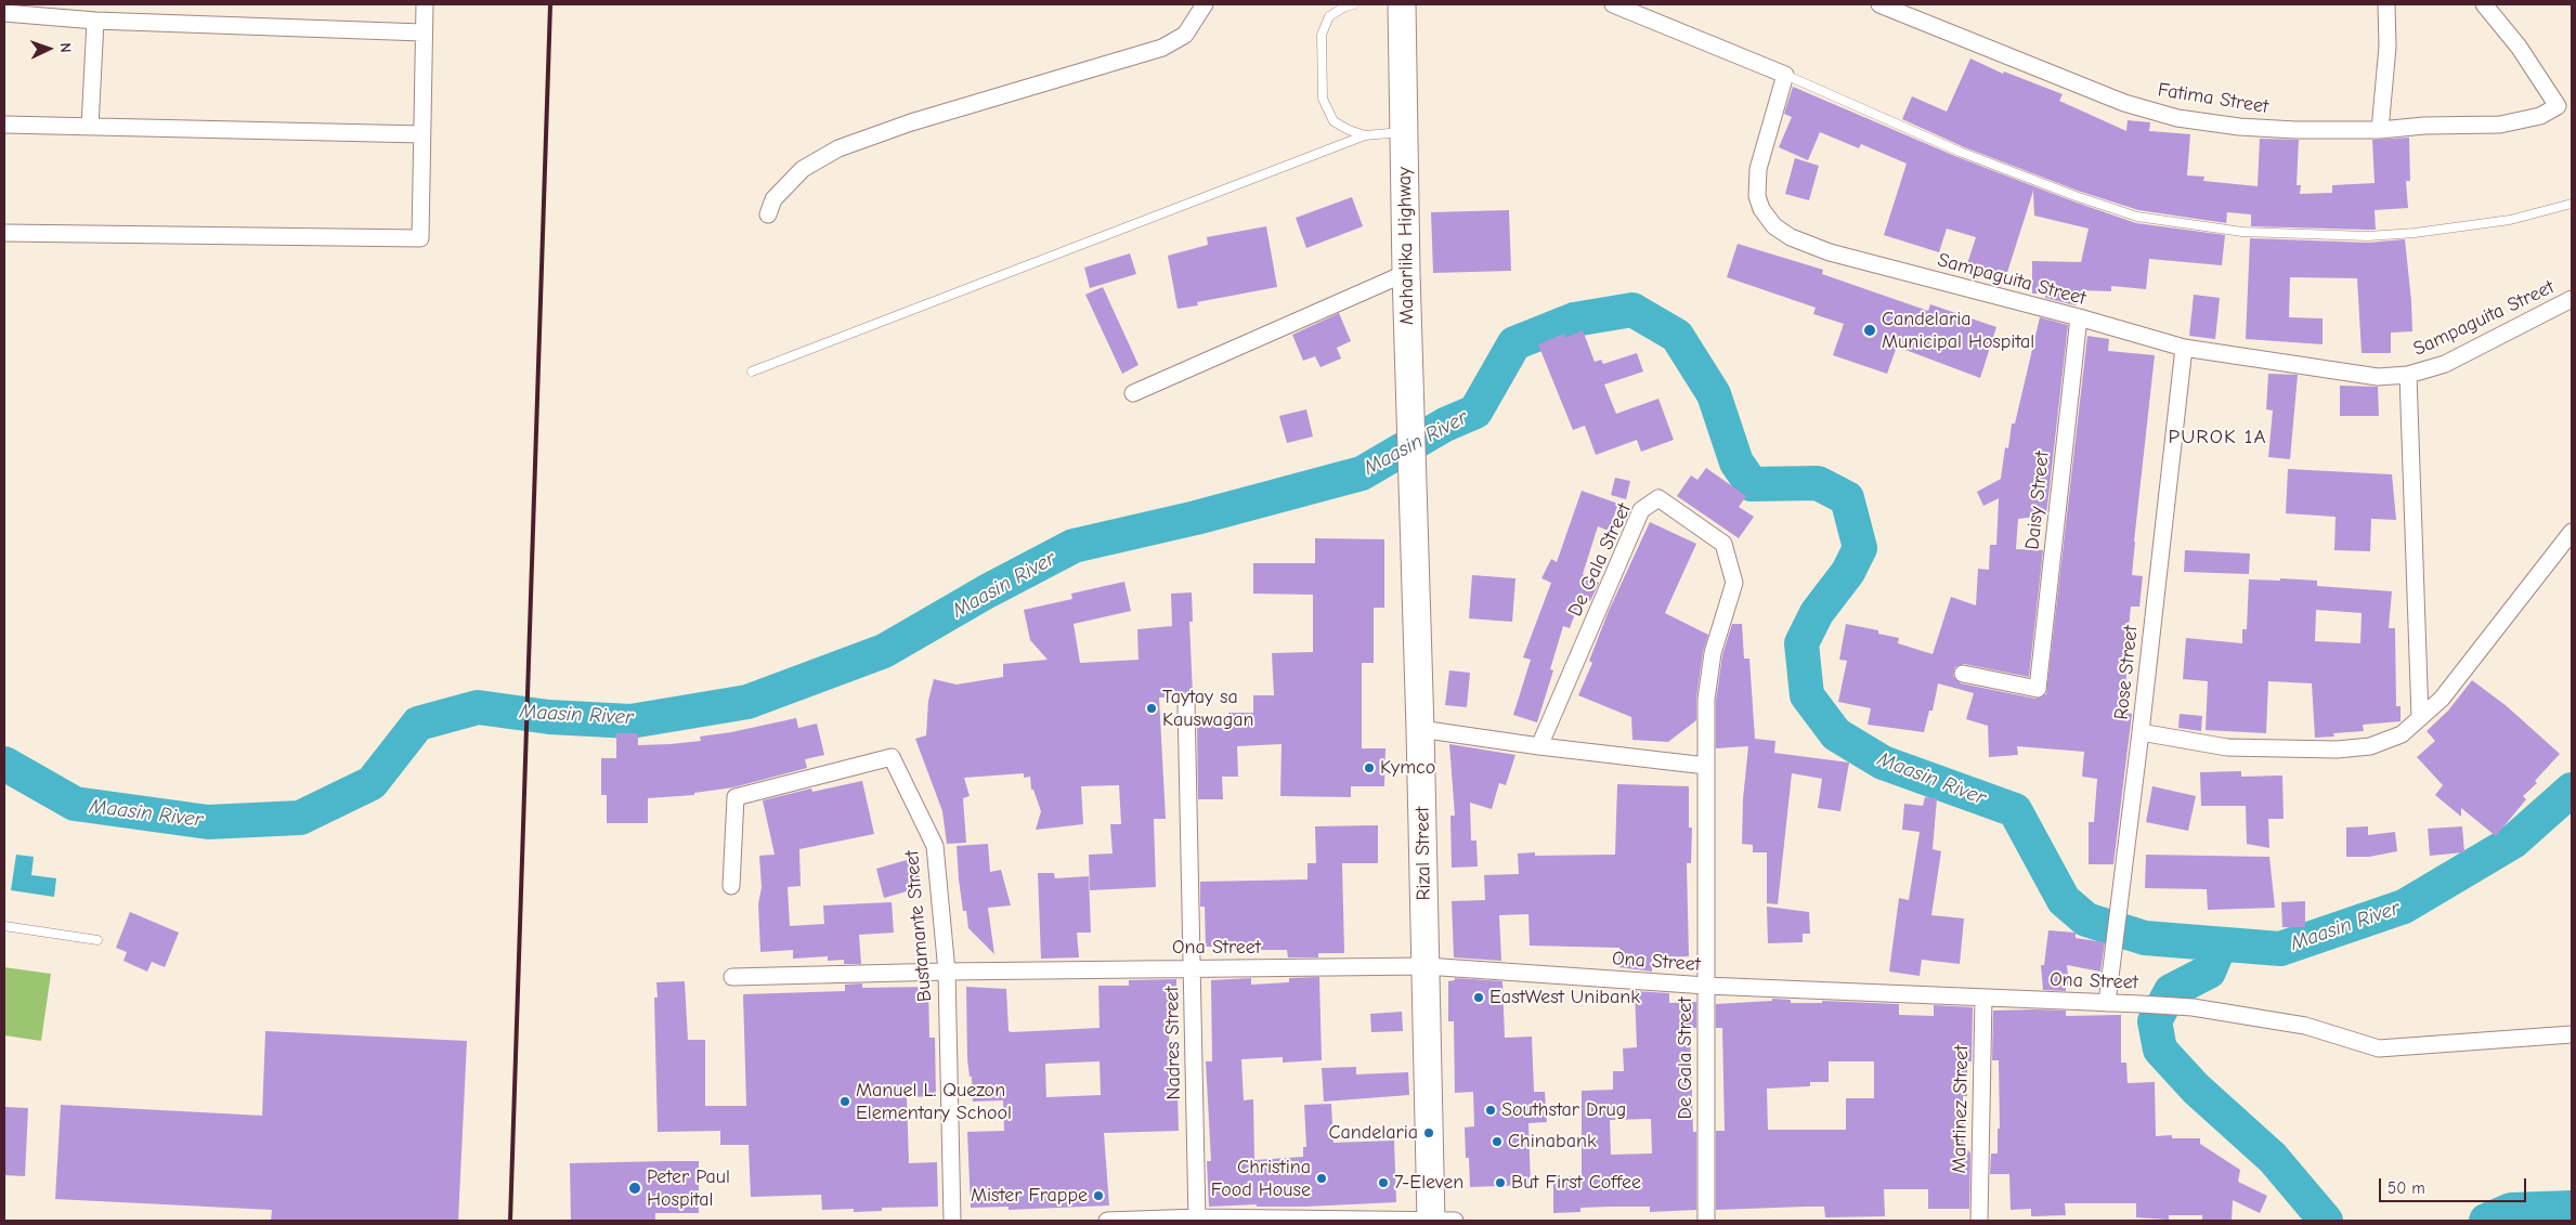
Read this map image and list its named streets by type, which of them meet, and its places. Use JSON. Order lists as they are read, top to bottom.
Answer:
{
  "streets": {
    "main road": ["Maharlika Highway", "Rizal Street"],
    "street": [
      "Fatima Street",
      "Sampaguita Street",
      "Daisy Street",
      "De Gala Street",
      "Rose Street",
      "Bustamante Street",
      "Ona Street",
      "Nadres Street",
      "Martinez Street"
    ]
  },
  "crossings": [
    ["Maharlika Highway", "Rizal Street"],
    ["Sampaguita Street", "Daisy Street"],
    ["Sampaguita Street", "Rose Street"],
    ["De Gala Street", "Ona Street"],
    ["Rose Street", "Ona Street"],
    ["Rizal Street", "Ona Street"],
    ["Bustamante Street", "Ona Street"],
    ["Ona Street", "Nadres Street"],
    ["Ona Street", "Martinez Street"]
  ],
  "districts": ["PUROK 1A"],
  "water": ["Maasin River"],
  "places": [
    "Candelaria Municipal Hospital",
    "Taytay sa Kauswagan",
    "Kymco",
    "EastWest Unibank",
    "Manuel L. Quezon Elementary School",
    "Southstar Drug",
    "Candelaria",
    "Chinabank",
    "Christina Food House",
    "7-Eleven",
    "But First Coffee",
    "Peter Paul Hospital",
    "Mister Frappe"
  ],
  "scale_bar": "50 m",
  "north": "right"
}
